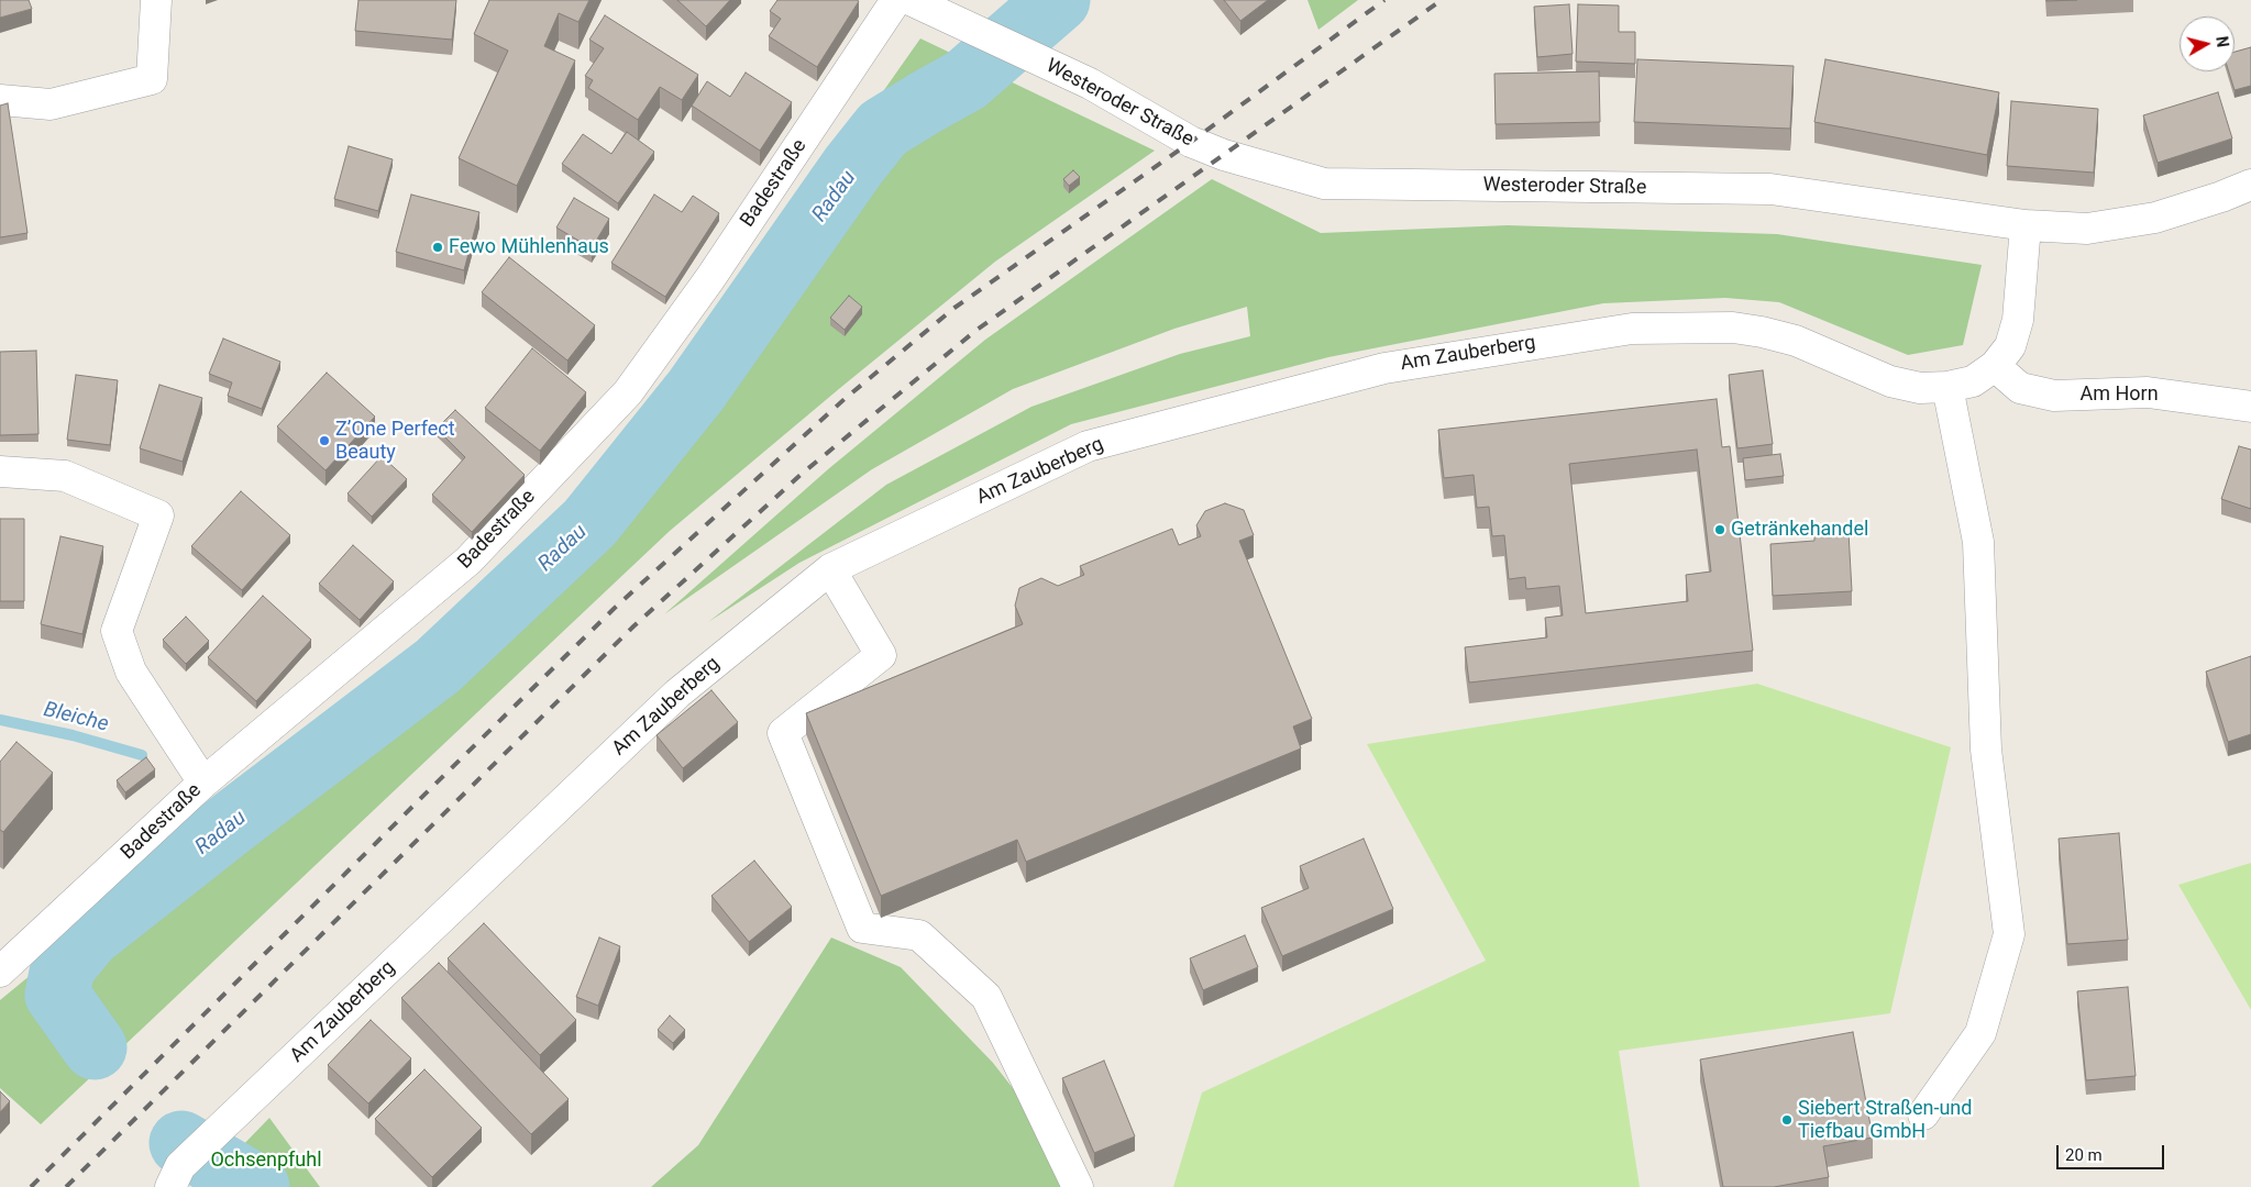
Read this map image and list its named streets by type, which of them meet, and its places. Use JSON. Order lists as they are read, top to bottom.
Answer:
{
  "streets": {
    "street": [
      "Westeroder Straße",
      "Badestraße",
      "Am Zauberberg",
      "Am Horn"
    ]
  },
  "crossings": [
    ["Westeroder Straße", "Am Zauberberg"],
    ["Am Zauberberg", "Am Horn"]
  ],
  "water": ["Radau", "Bleiche"],
  "parks": ["Ochsenpfuhl"],
  "places": [
    "Fewo Mühlenhaus",
    "Z’One Perfect Beauty",
    "Getränkehandel",
    "Siebert Straßen-und Tiefbau GmbH"
  ],
  "scale_bar": "20 m",
  "north": "right"
}
